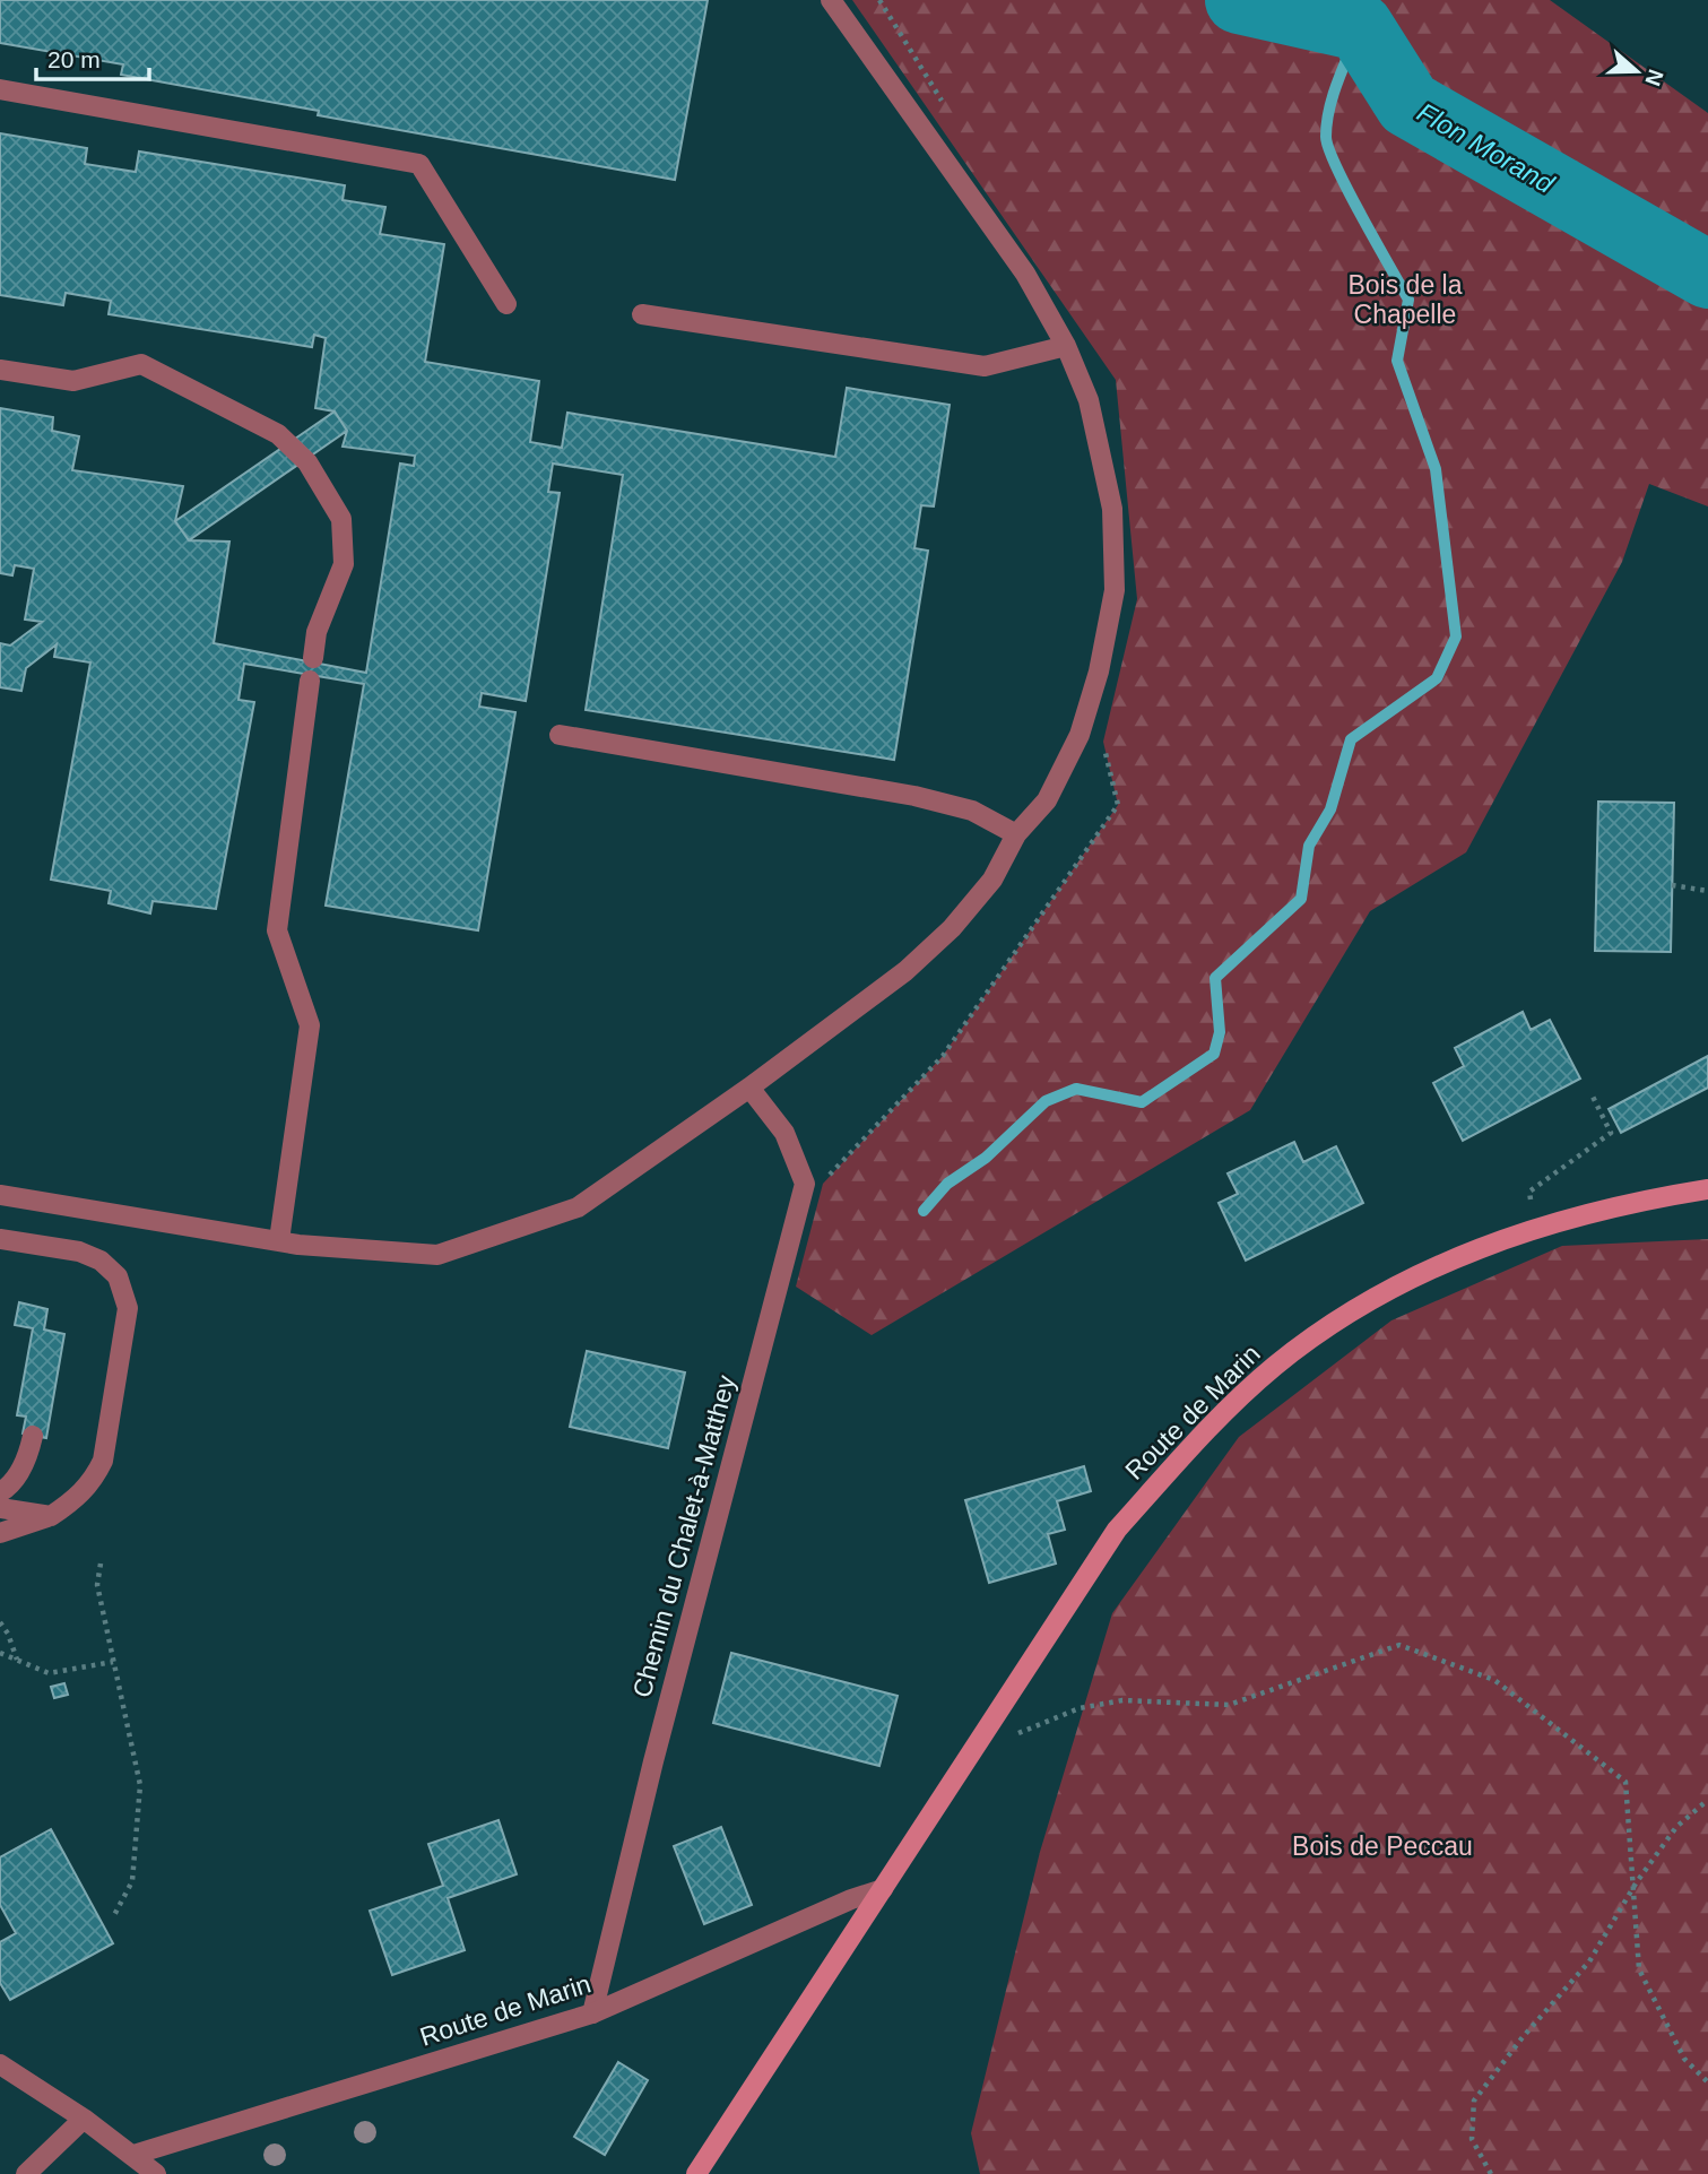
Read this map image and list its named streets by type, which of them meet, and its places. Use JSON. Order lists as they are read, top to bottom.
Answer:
{
  "streets": {
    "main road": ["Route de Marin"],
    "street": ["Chemin du Chalet-à-Matthey"]
  },
  "crossings": [
    ["Route de Marin", "Chemin du Chalet-à-Matthey"]
  ],
  "water": ["Flon Morand"],
  "parks": ["Bois de la Chapelle", "Bois de Peccau"],
  "scale_bar": "20 m",
  "north": "right"
}
